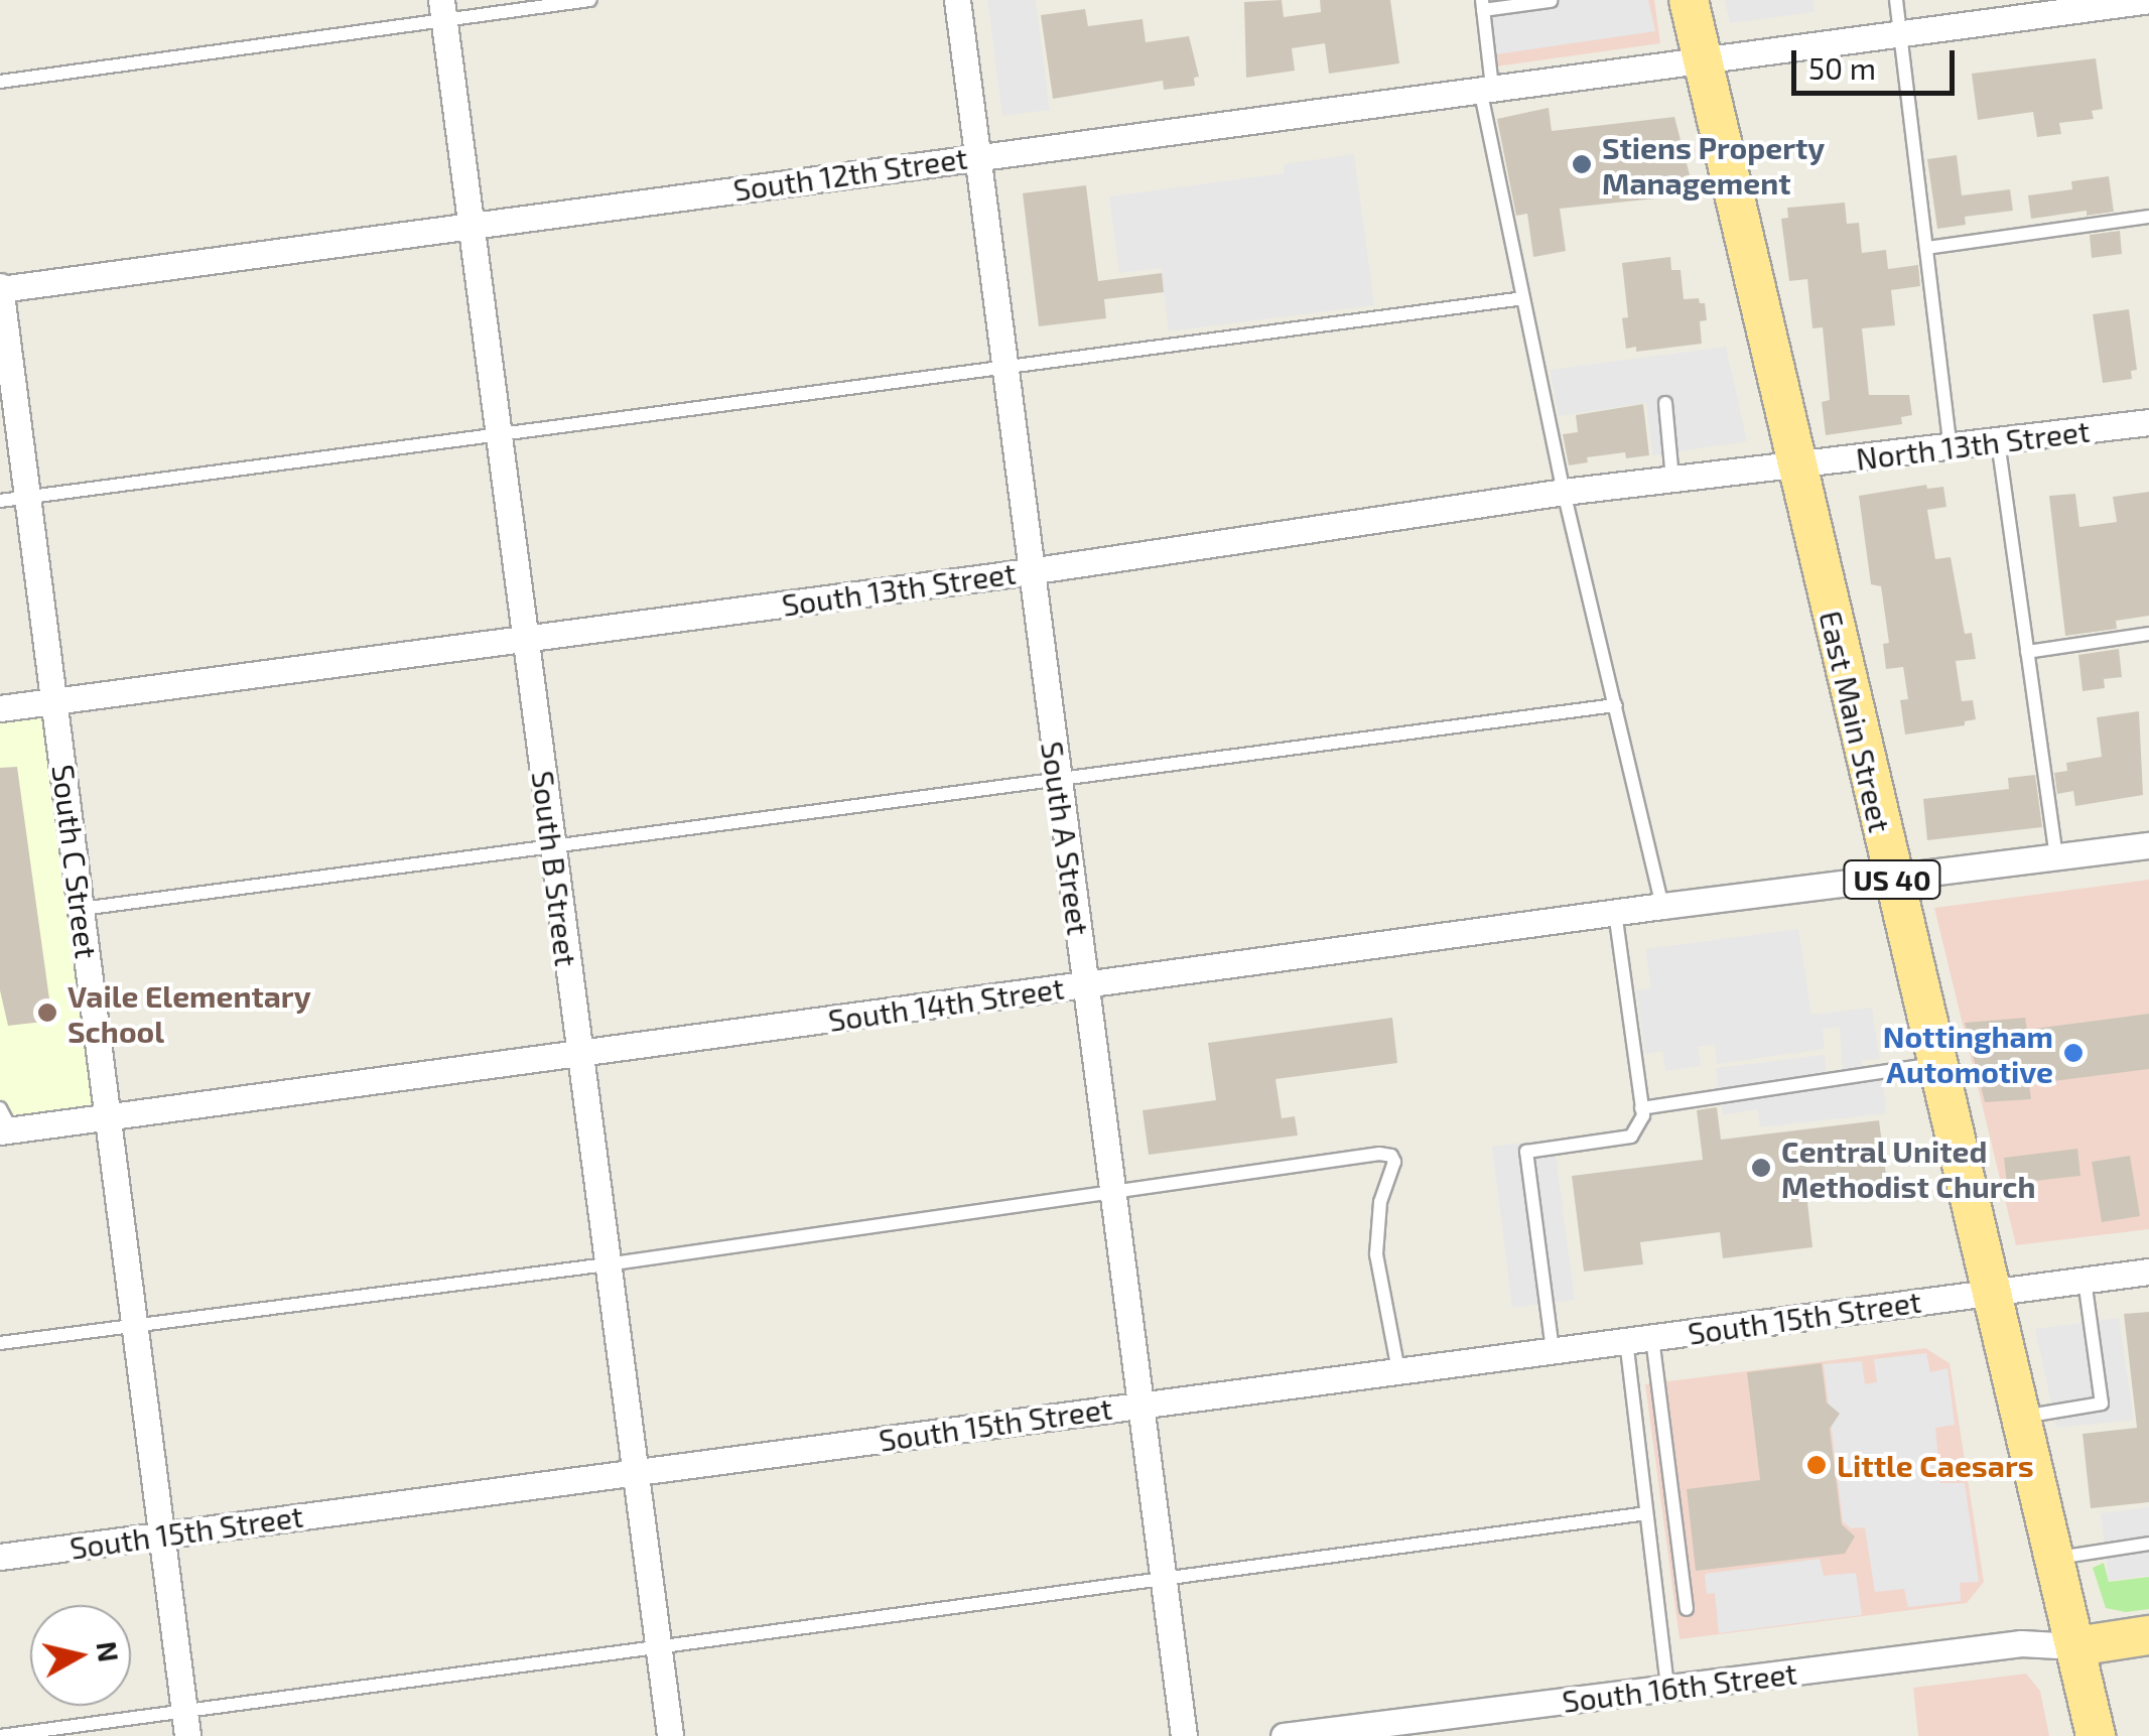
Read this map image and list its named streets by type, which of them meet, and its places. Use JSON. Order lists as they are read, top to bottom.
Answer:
{
  "streets": {
    "main road": ["East Main Street", "US 40"],
    "street": [
      "South 12th Street",
      "North 13th Street",
      "South 13th Street",
      "South A Street",
      "South C Street",
      "South B Street",
      "South 14th Street",
      "South 15th Street",
      "South 16th Street"
    ]
  },
  "crossings": [
    ["South 12th Street", "East Main Street"],
    ["South 12th Street", "South A Street"],
    ["South 12th Street", "South C Street"],
    ["South 12th Street", "South B Street"],
    ["North 13th Street", "South 13th Street"],
    ["North 13th Street", "East Main Street"],
    ["South 13th Street", "East Main Street"],
    ["South 13th Street", "South A Street"],
    ["South 13th Street", "South C Street"],
    ["South 13th Street", "South B Street"],
    ["East Main Street", "South 14th Street"],
    ["East Main Street", "South 15th Street"],
    ["East Main Street", "South 16th Street"],
    ["South A Street", "South 14th Street"],
    ["South A Street", "South 15th Street"],
    ["South C Street", "South 14th Street"],
    ["South C Street", "South 15th Street"],
    ["South B Street", "South 14th Street"],
    ["South B Street", "South 15th Street"]
  ],
  "places": [
    "Stiens Property Management",
    "Vaile Elementary School",
    "Nottingham Automotive",
    "Central United Methodist Church",
    "Little Caesars"
  ],
  "scale_bar": "50 m",
  "north": "right"
}
